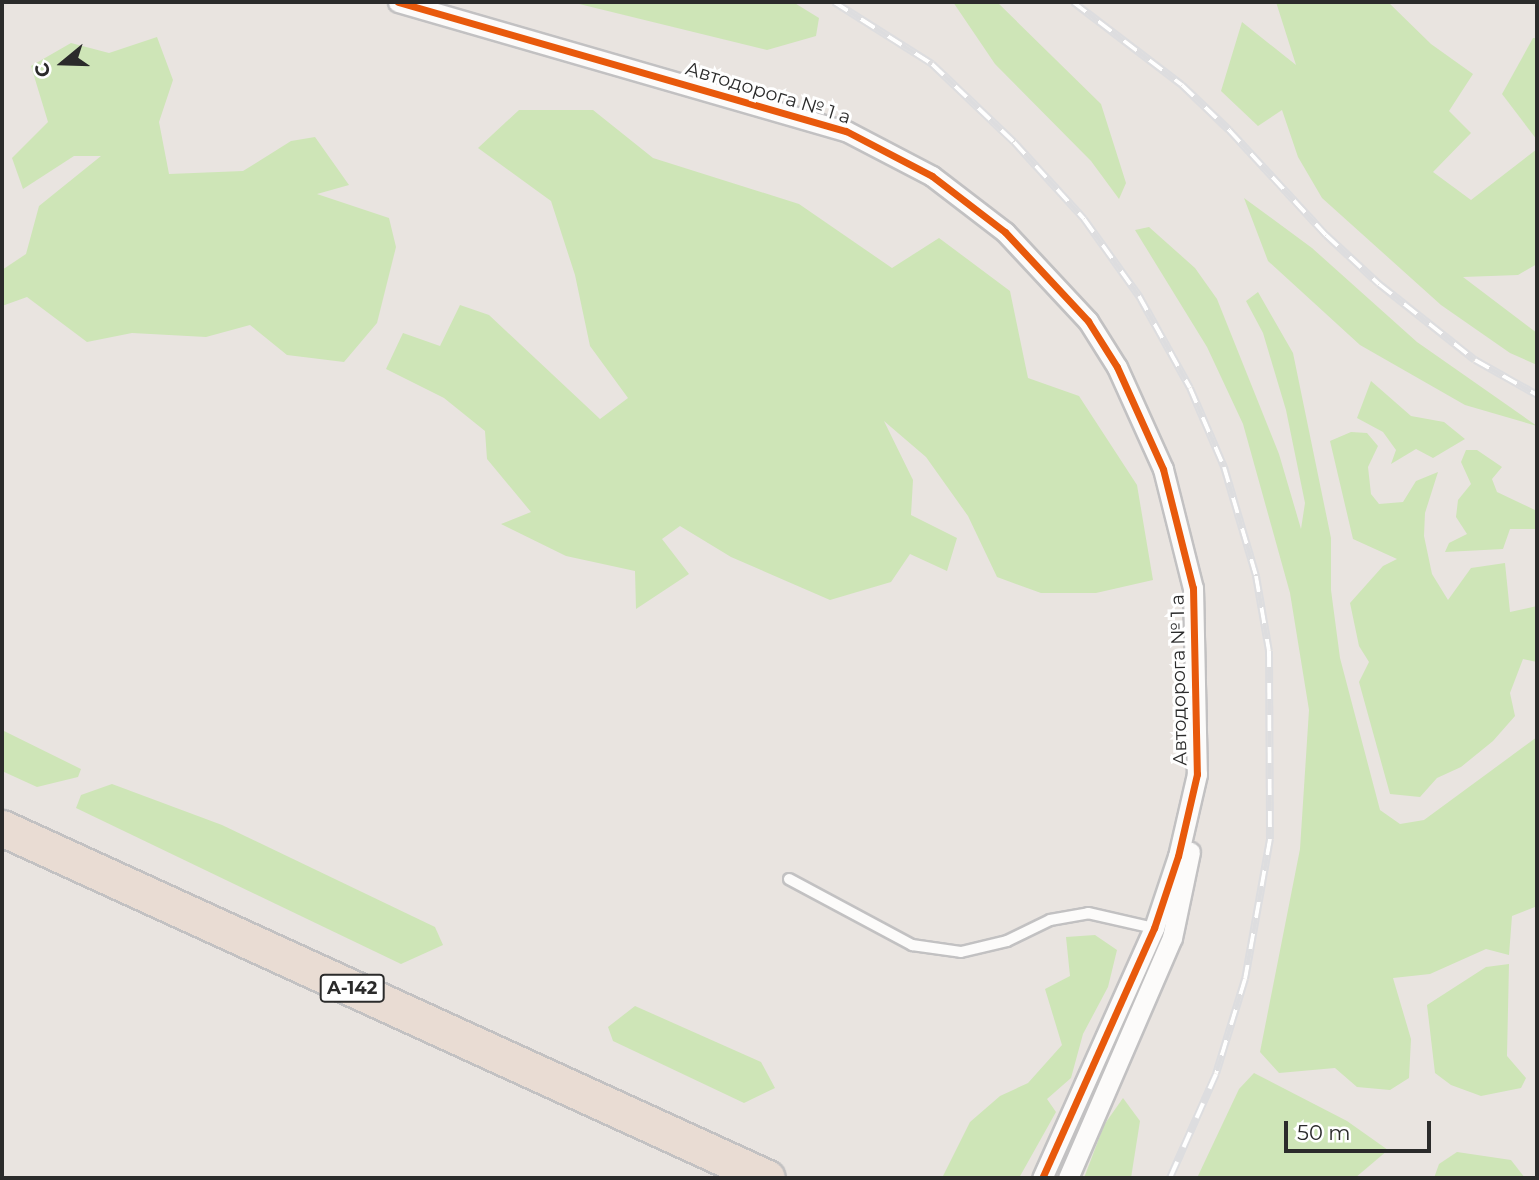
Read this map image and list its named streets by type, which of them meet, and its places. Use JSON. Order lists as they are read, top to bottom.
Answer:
{
  "streets": {
    "highway": ["А-142"],
    "street": ["Автодорога № 1 а"]
  },
  "scale_bar": "50 m",
  "north": "left"
}
